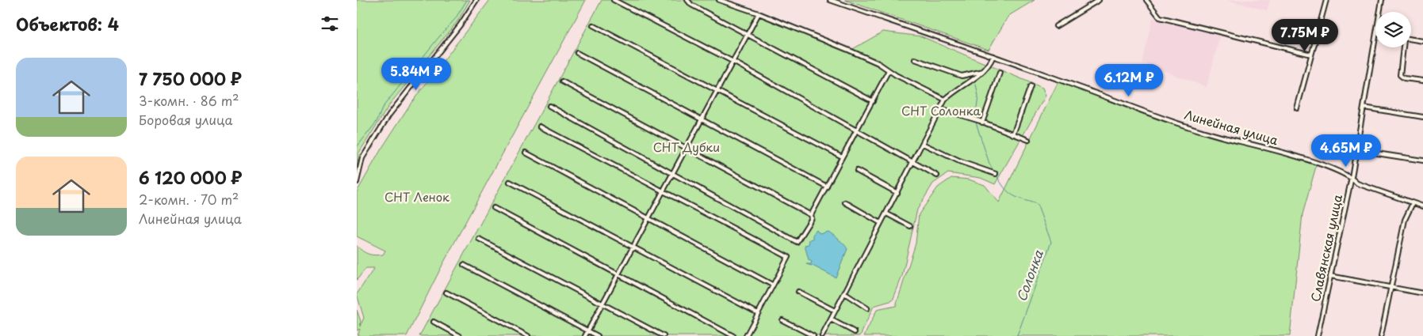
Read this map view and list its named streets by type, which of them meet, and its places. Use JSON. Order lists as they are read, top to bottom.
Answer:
{
  "streets": {
    "street": ["Линейная улица", "Славянская улица"]
  },
  "crossings": [
    ["Линейная улица", "Славянская улица"]
  ],
  "water": ["Солонка"],
  "parks": ["СНТ Солонка", "СНТ Дубки", "СНТ Ленок"],
  "page": {
    "heading": "Объектов: 4",
    "price": [
      "7.75M ₽",
      "5.84M ₽",
      "6.12M ₽",
      "4.65M ₽"
    ],
    "list": [
      {
        "name": "7 750 000 ₽",
        "note": "3-комн. · 86 m² · Боровая улица"
      },
      {
        "name": "6 120 000 ₽",
        "note": "2-комн. · 70 m² · Линейная улица"
      }
    ]
  }
}
